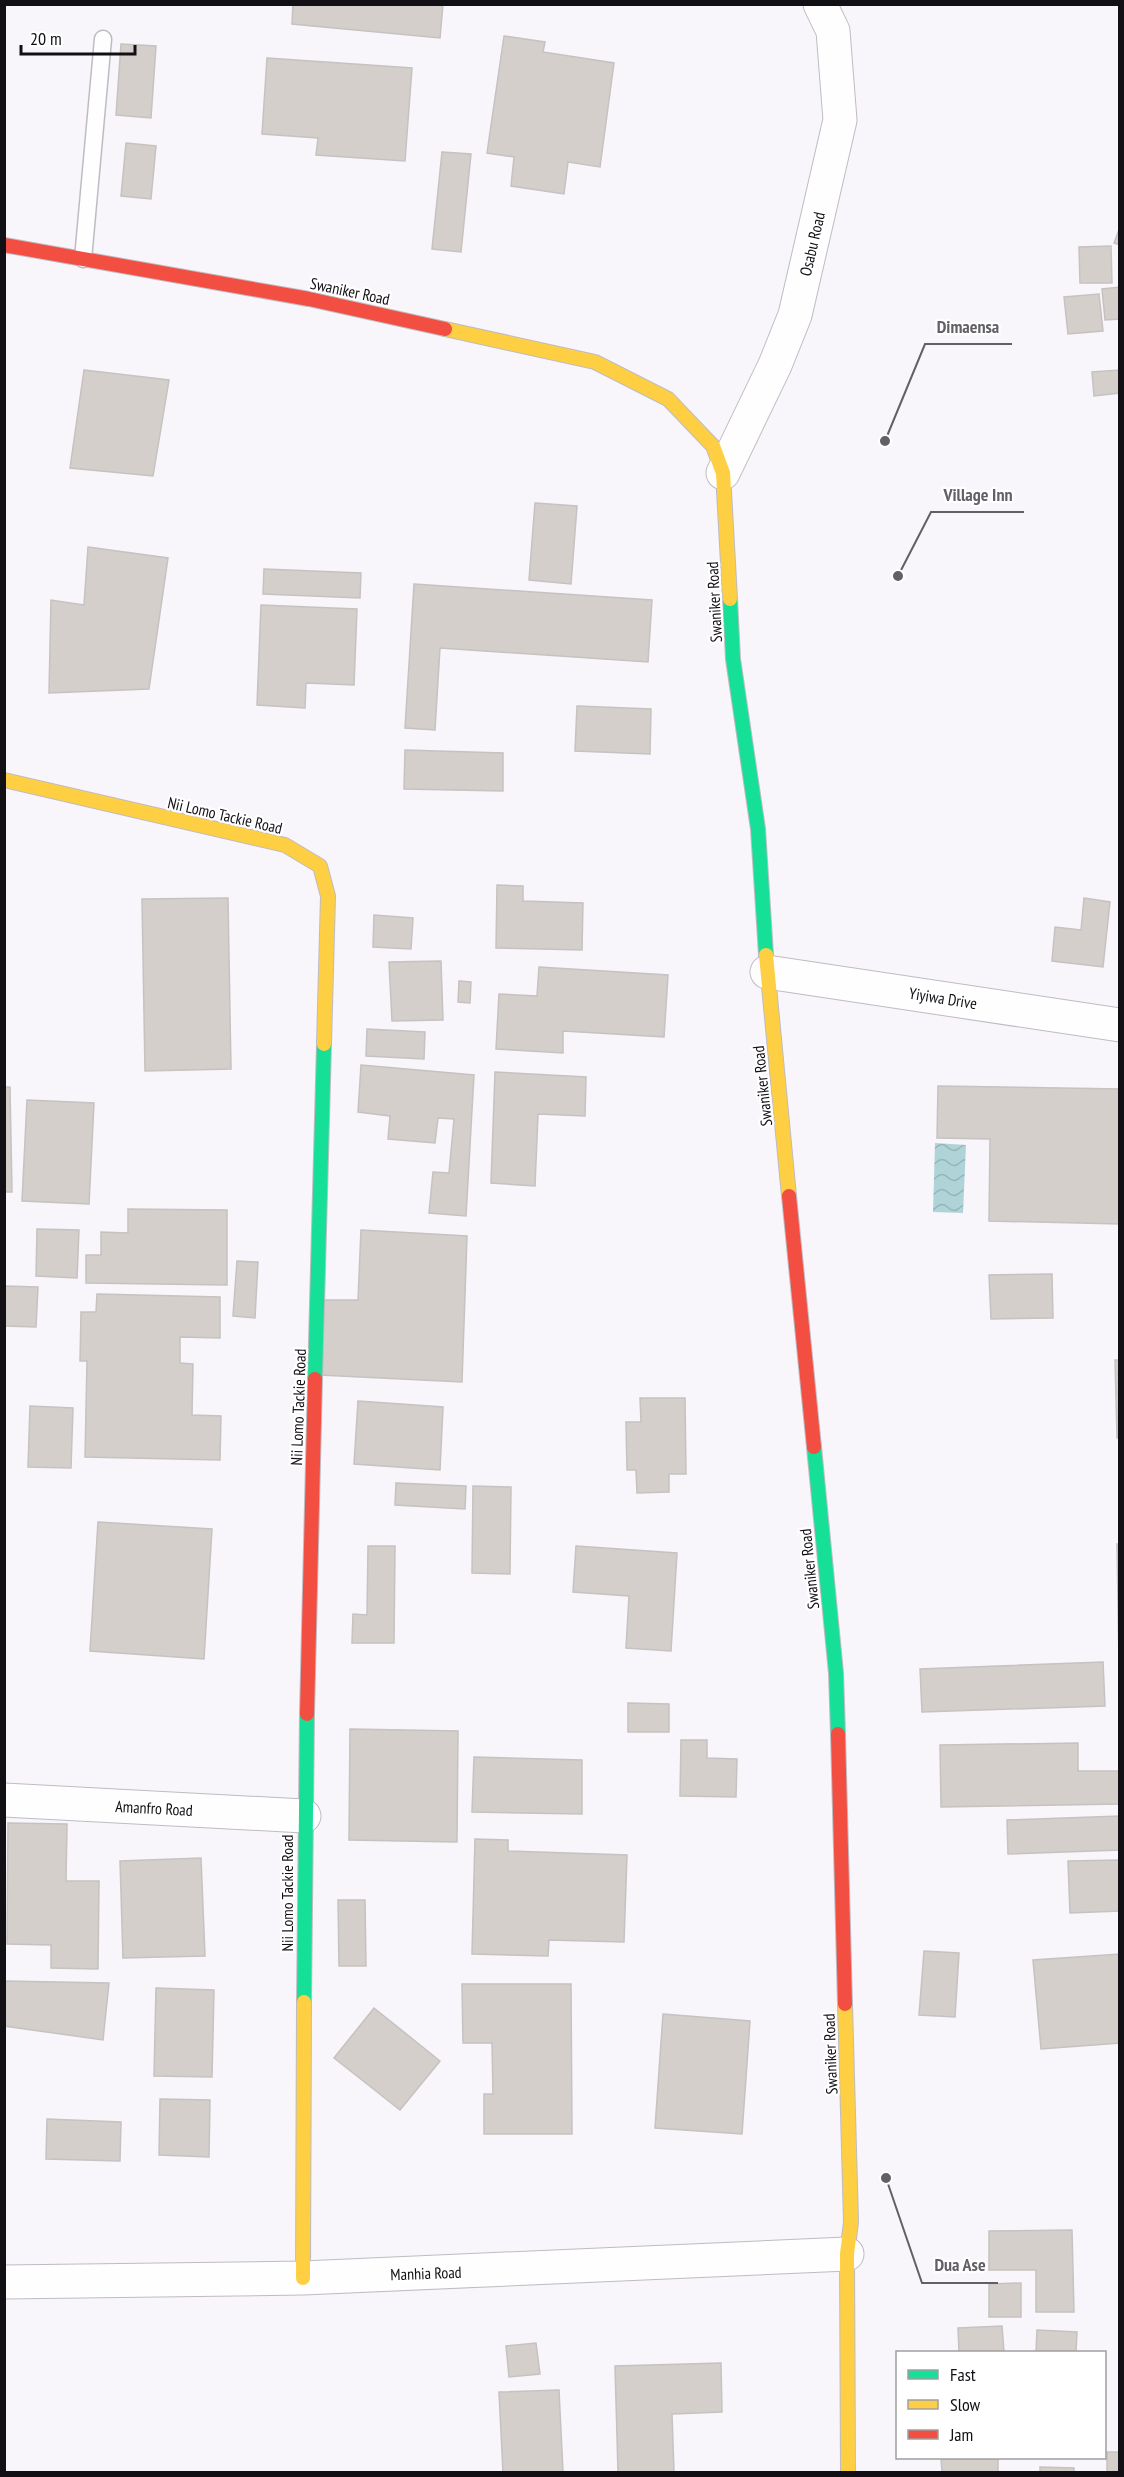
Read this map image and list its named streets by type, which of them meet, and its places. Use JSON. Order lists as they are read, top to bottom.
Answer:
{
  "streets": {
    "street": [
      "Osabu Road",
      "Swaniker Road",
      "Nii Lomo Tackie Road",
      "Yiyiwa Drive",
      "Amanfro Road",
      "Manhia Road"
    ]
  },
  "crossings": [
    ["Osabu Road", "Swaniker Road"],
    ["Swaniker Road", "Yiyiwa Drive"],
    ["Swaniker Road", "Manhia Road"],
    ["Nii Lomo Tackie Road", "Amanfro Road"],
    ["Nii Lomo Tackie Road", "Manhia Road"]
  ],
  "places": ["Dimaensa", "Village Inn", "Dua Ase"],
  "legend": ["Fast", "Slow", "Jam"],
  "scale_bar": "20 m"
}
